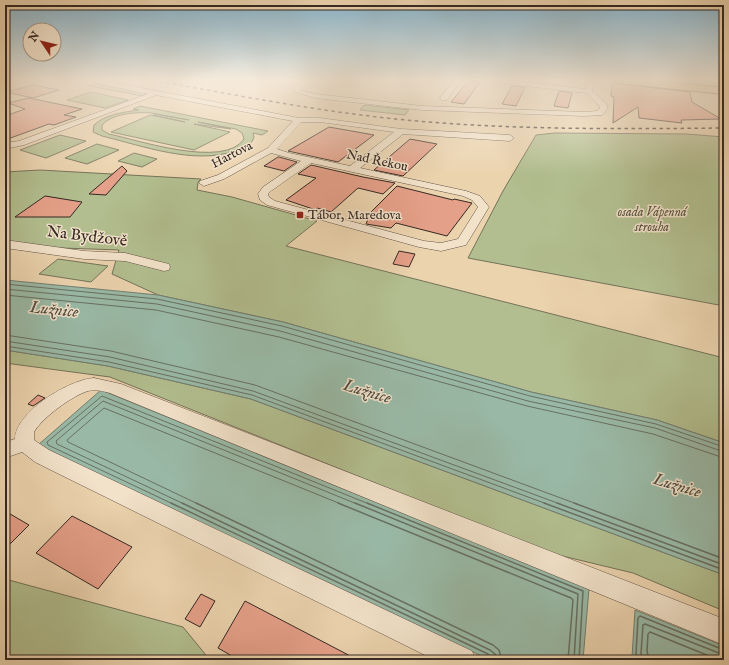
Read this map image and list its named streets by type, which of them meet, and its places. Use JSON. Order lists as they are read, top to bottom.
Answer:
{
  "streets": {
    "street": ["Hartova", "Nad Řekou", "Na Bydžově"]
  },
  "crossings": [
    ["Hartova", "Nad Řekou"]
  ],
  "water": ["Lužnice"],
  "parks": ["osada Vápenná strouha"],
  "places": {
    "transit": ["Tábor, Maredova"]
  },
  "north": "top left"
}
